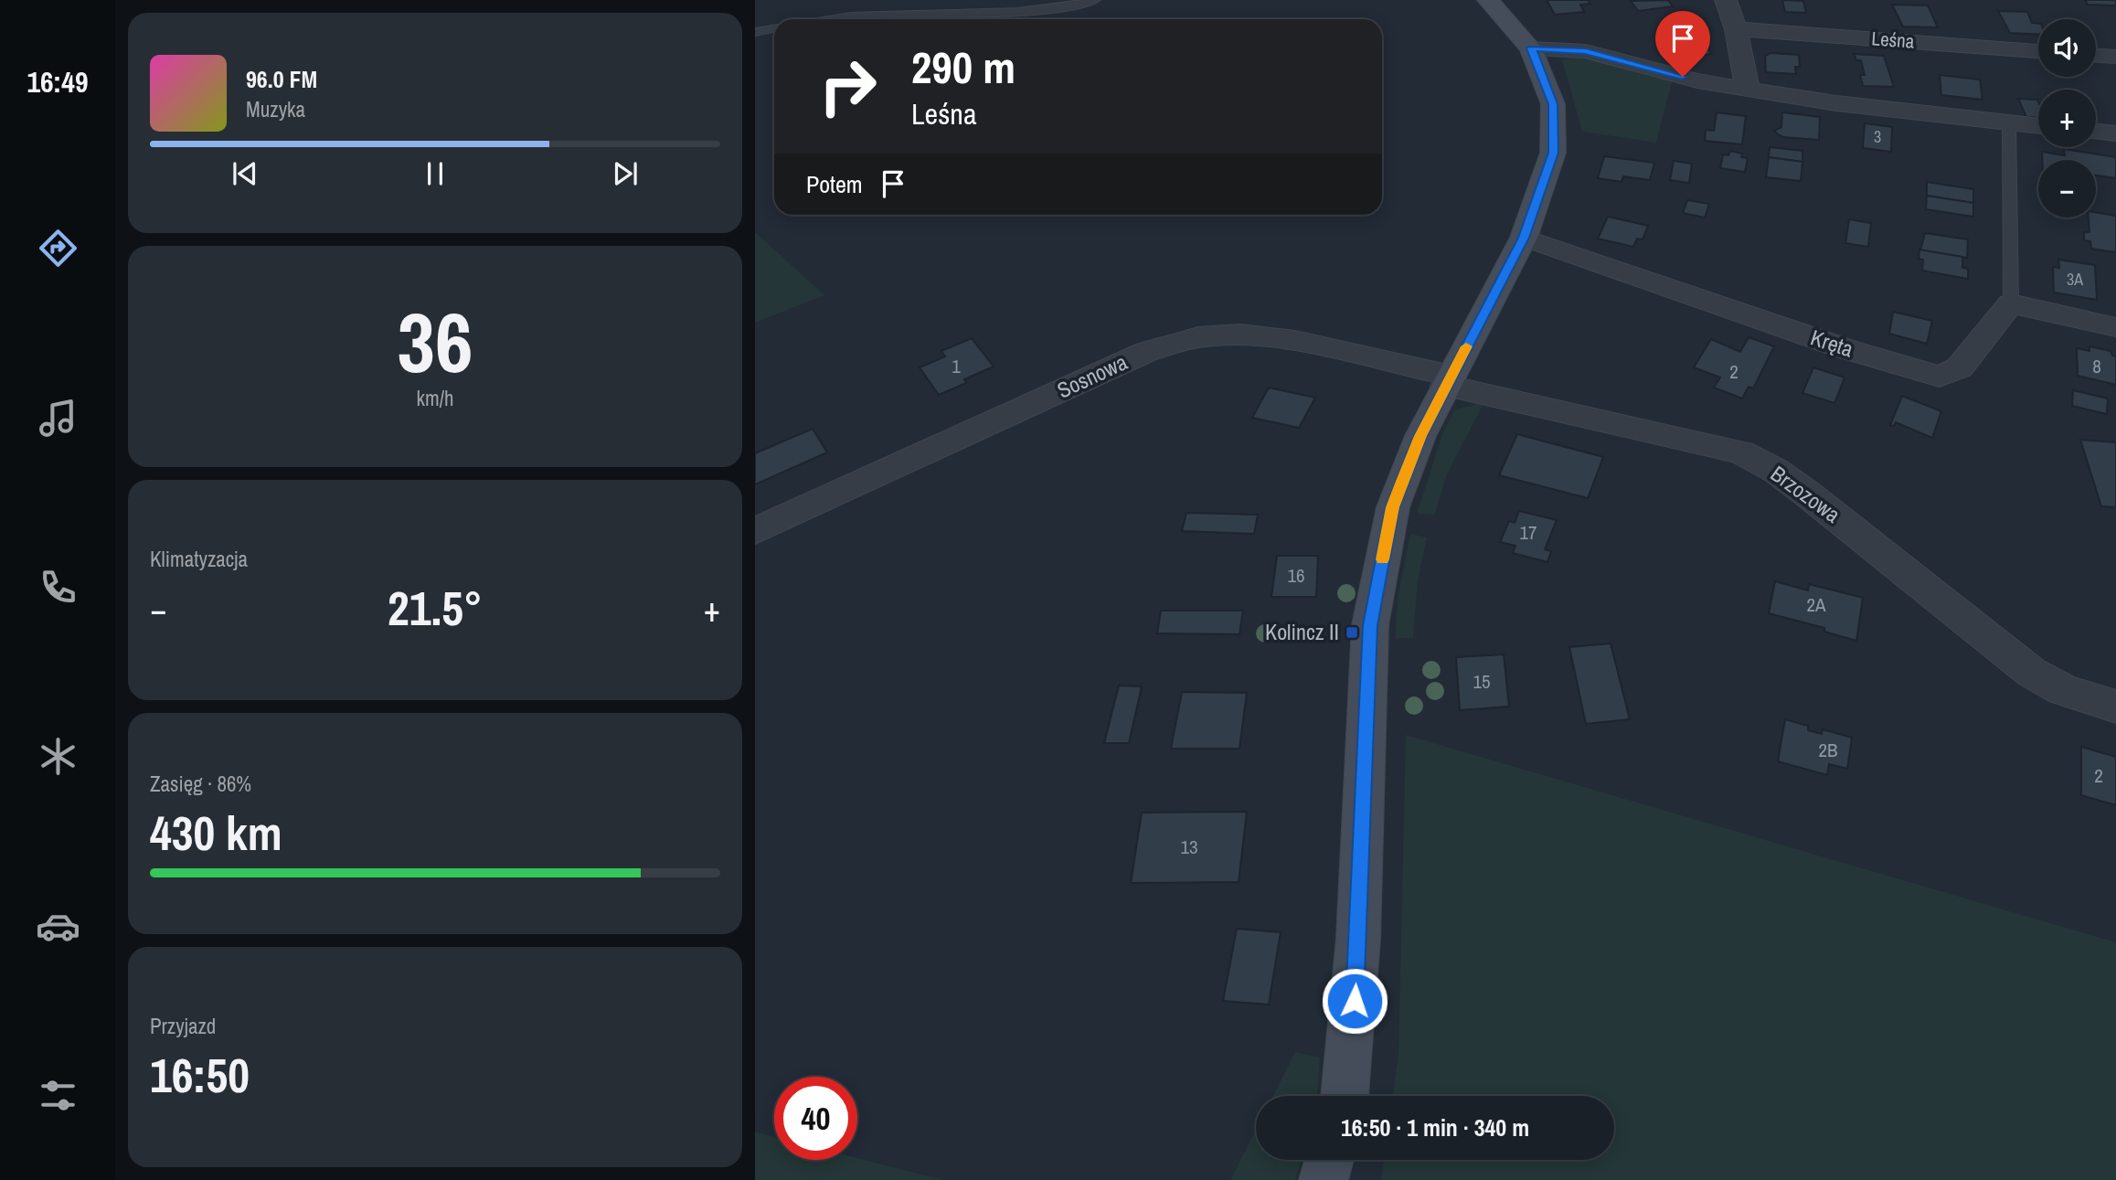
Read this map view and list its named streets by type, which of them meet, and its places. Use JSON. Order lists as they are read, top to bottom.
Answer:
{
  "streets": {
    "street": [
      "Leśna",
      "Kręta",
      "Sosnowa",
      "Brzozowa"
    ]
  },
  "crossings": [
    ["Sosnowa", "Brzozowa"]
  ],
  "places": {
    "transit": ["Kolincz II"]
  },
  "house_numbers": [
    "3",
    "3A",
    "1",
    "8",
    "2",
    "17",
    "16",
    "2A",
    "15",
    "2B",
    "2",
    "13"
  ],
  "page": {
    "tabs": "16:49",
    "map_buttons": ["+", "−"],
    "turn": ["290 m", "Leśna"],
    "song": ["96.0 FM", "Muzyka"],
    "then": "Potem",
    "tile": [
      ["36", "km/h"],
      "Klimatyzacja",
      ["Zasięg · 86%", "430 km"],
      ["Przyjazd", "16:50"]
    ],
    "heat": ["−", "21.5°", "+"],
    "limit": "40",
    "trip": "16:50 · 1 min · 340 m"
  }
}
